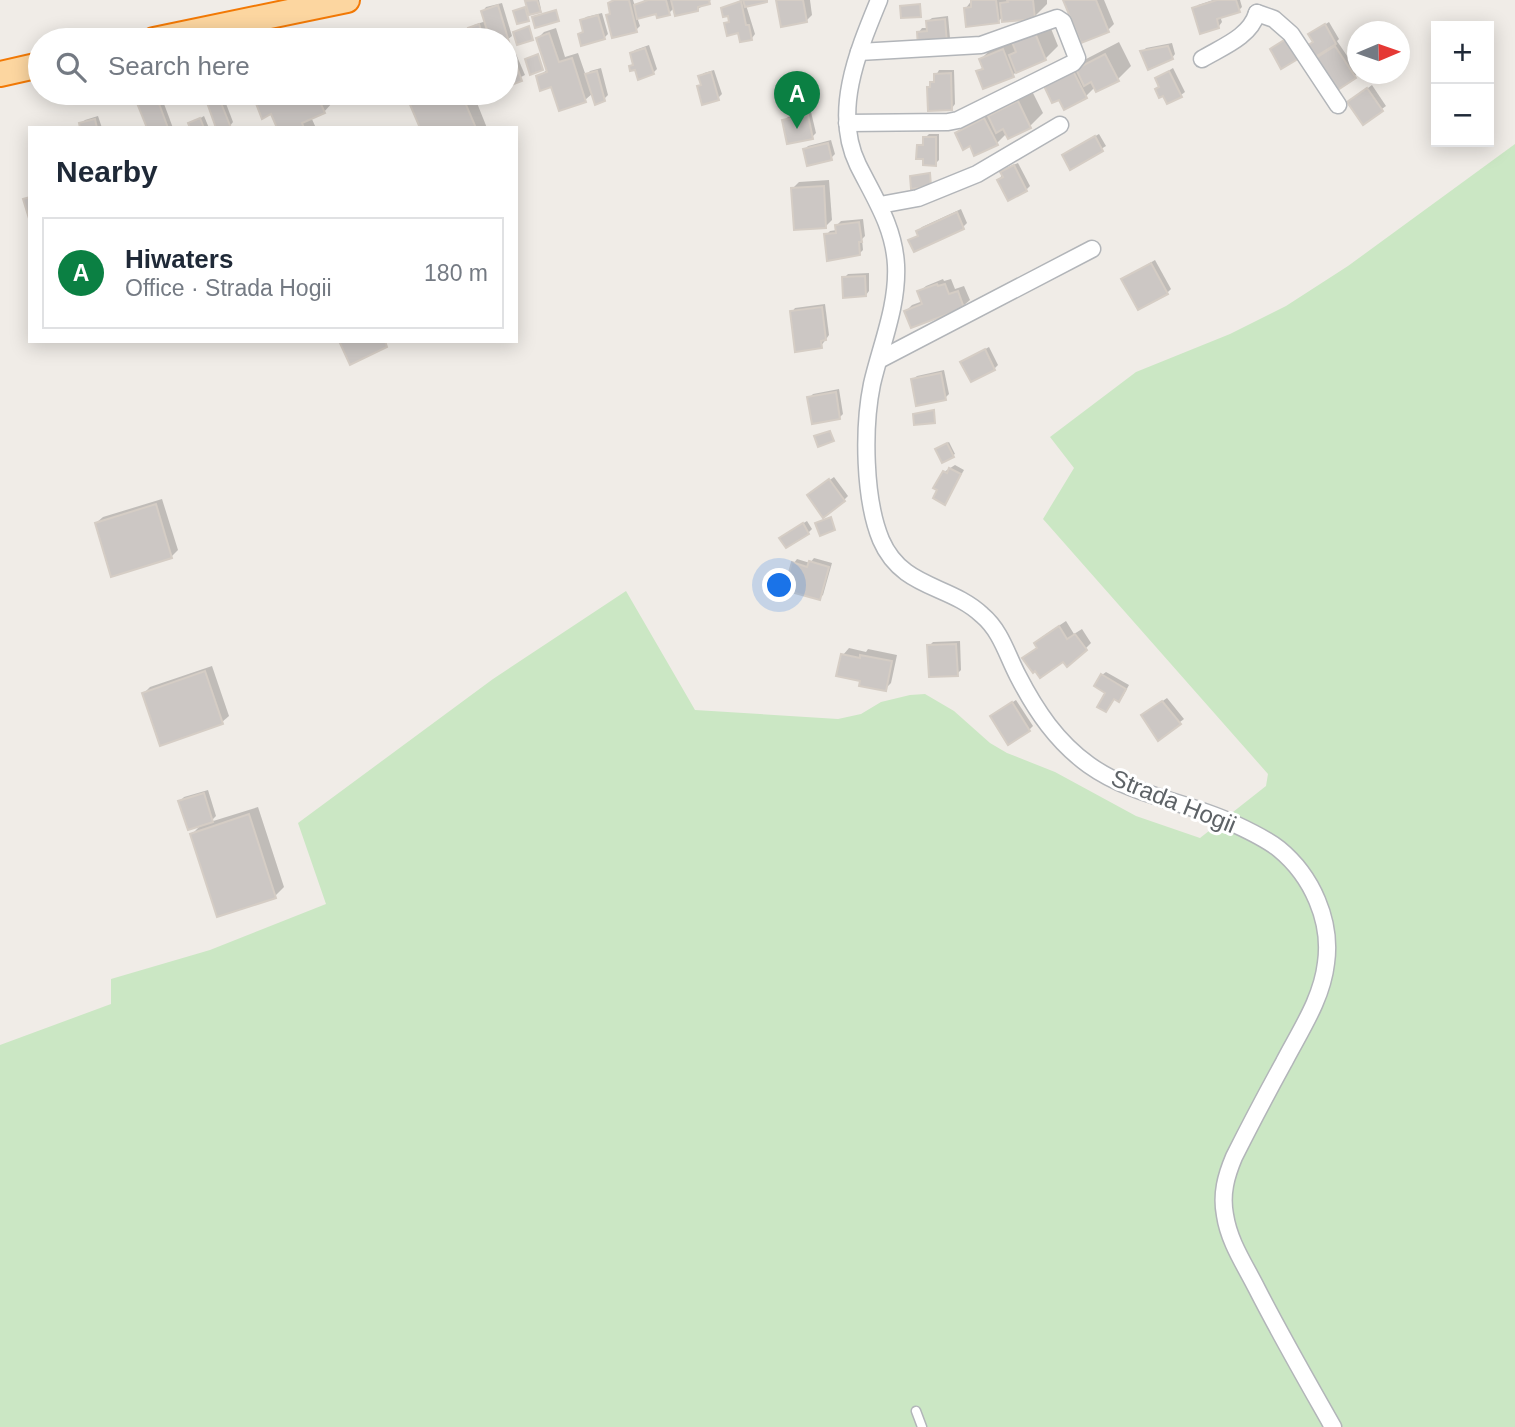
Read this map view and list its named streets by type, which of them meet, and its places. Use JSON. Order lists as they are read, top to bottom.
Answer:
{
  "streets": {
    "street": ["Strada Hogii"]
  },
  "north": "right",
  "page": {
    "map_buttons": ["+", "−"],
    "search": "Search here",
    "pins": "A",
    "heading": "Nearby",
    "list": [
      {
        "mark": "A",
        "name": "Hiwaters",
        "note": "Office · Strada Hogii",
        "value": "180 m"
      }
    ]
  }
}
